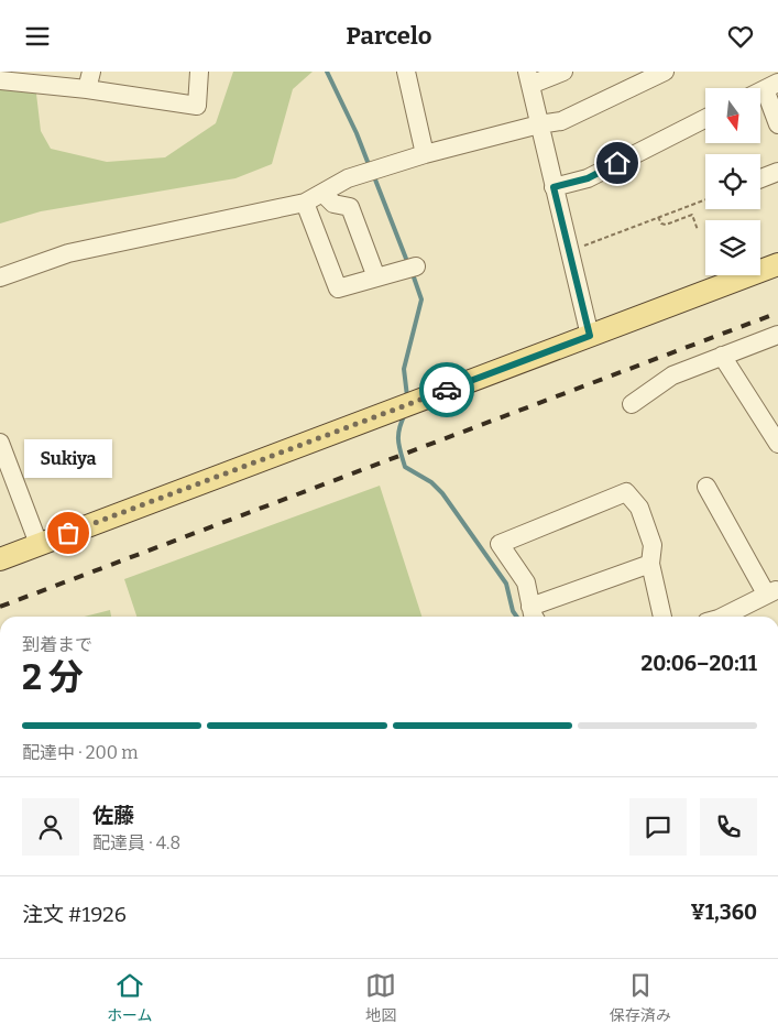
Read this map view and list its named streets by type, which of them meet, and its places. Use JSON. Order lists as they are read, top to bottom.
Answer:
{
  "places": ["Sukiya"],
  "north": "bottom",
  "page": {
    "header": "Parcelo",
    "bubble": "Sukiya",
    "heading": ["2 分", "到着まで", "20:06–20:11"],
    "panel": [
      "佐藤",
      "配達員 · 4.8",
      "注文 #1926",
      "¥1,360"
    ],
    "bar": "配達中 · 200 m",
    "tabs": ["ホーム", "地図", "保存済み"]
  }
}
